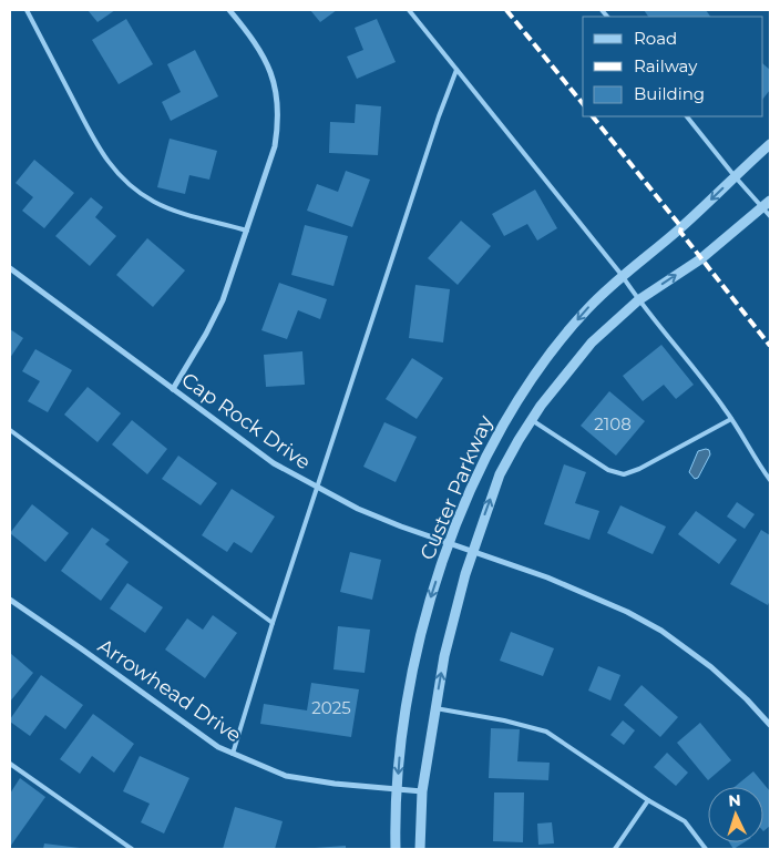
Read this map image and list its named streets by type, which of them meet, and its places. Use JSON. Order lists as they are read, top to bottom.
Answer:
{
  "streets": {
    "street": ["Cap Rock Drive", "Custer Parkway", "Arrowhead Drive"]
  },
  "crossings": [
    ["Cap Rock Drive", "Custer Parkway"],
    ["Custer Parkway", "Arrowhead Drive"]
  ],
  "house_numbers": ["2108", "2025"],
  "legend": ["Road", "Railway", "Building"],
  "north": "top"
}
